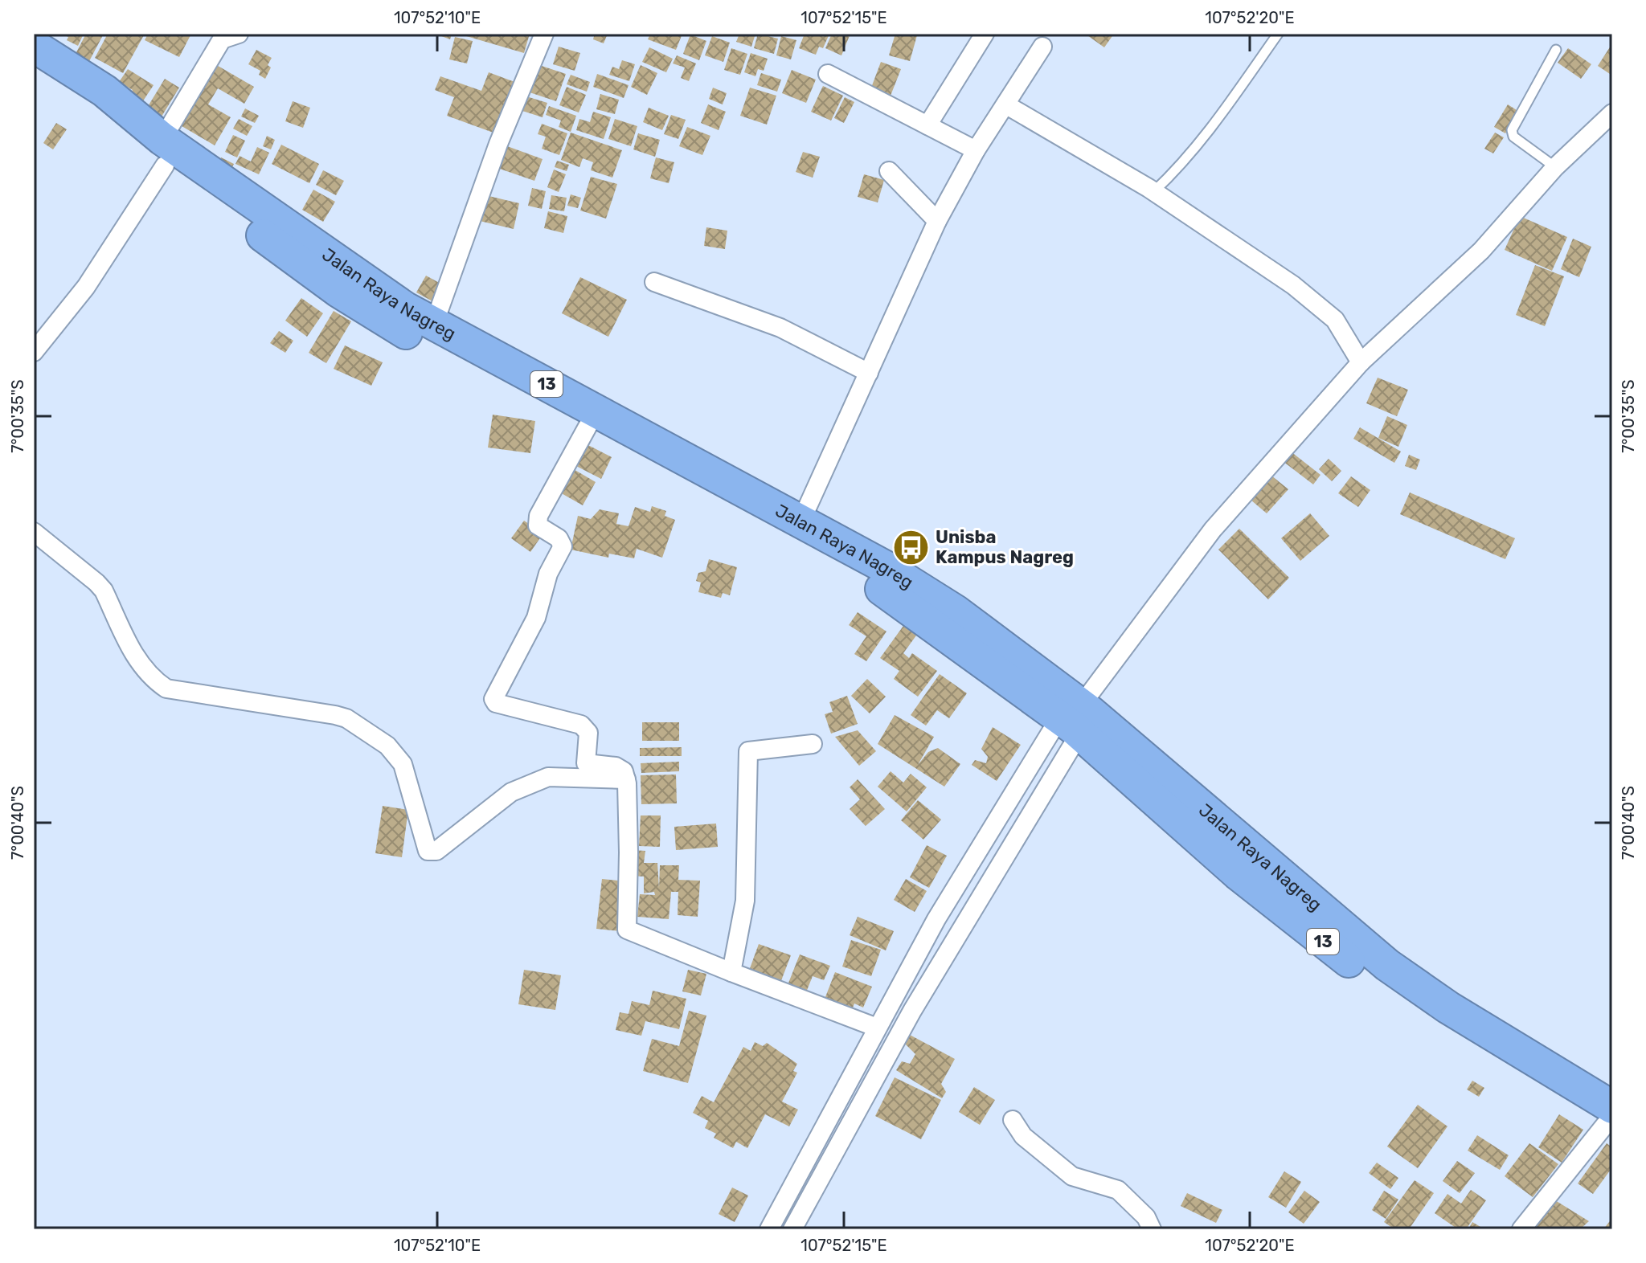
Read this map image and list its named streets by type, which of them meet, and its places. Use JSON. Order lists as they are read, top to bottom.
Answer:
{
  "streets": {
    "highway": ["Jalan Raya Nagreg", "13"]
  },
  "places": {
    "bus stop": ["Unisba Kampus Nagreg"]
  },
  "coordinates": [
    "107°52'10\"E",
    "107°52'15\"E",
    "107°52'20\"E",
    "7°00'35\"S",
    "7°00'40\"S"
  ]
}
